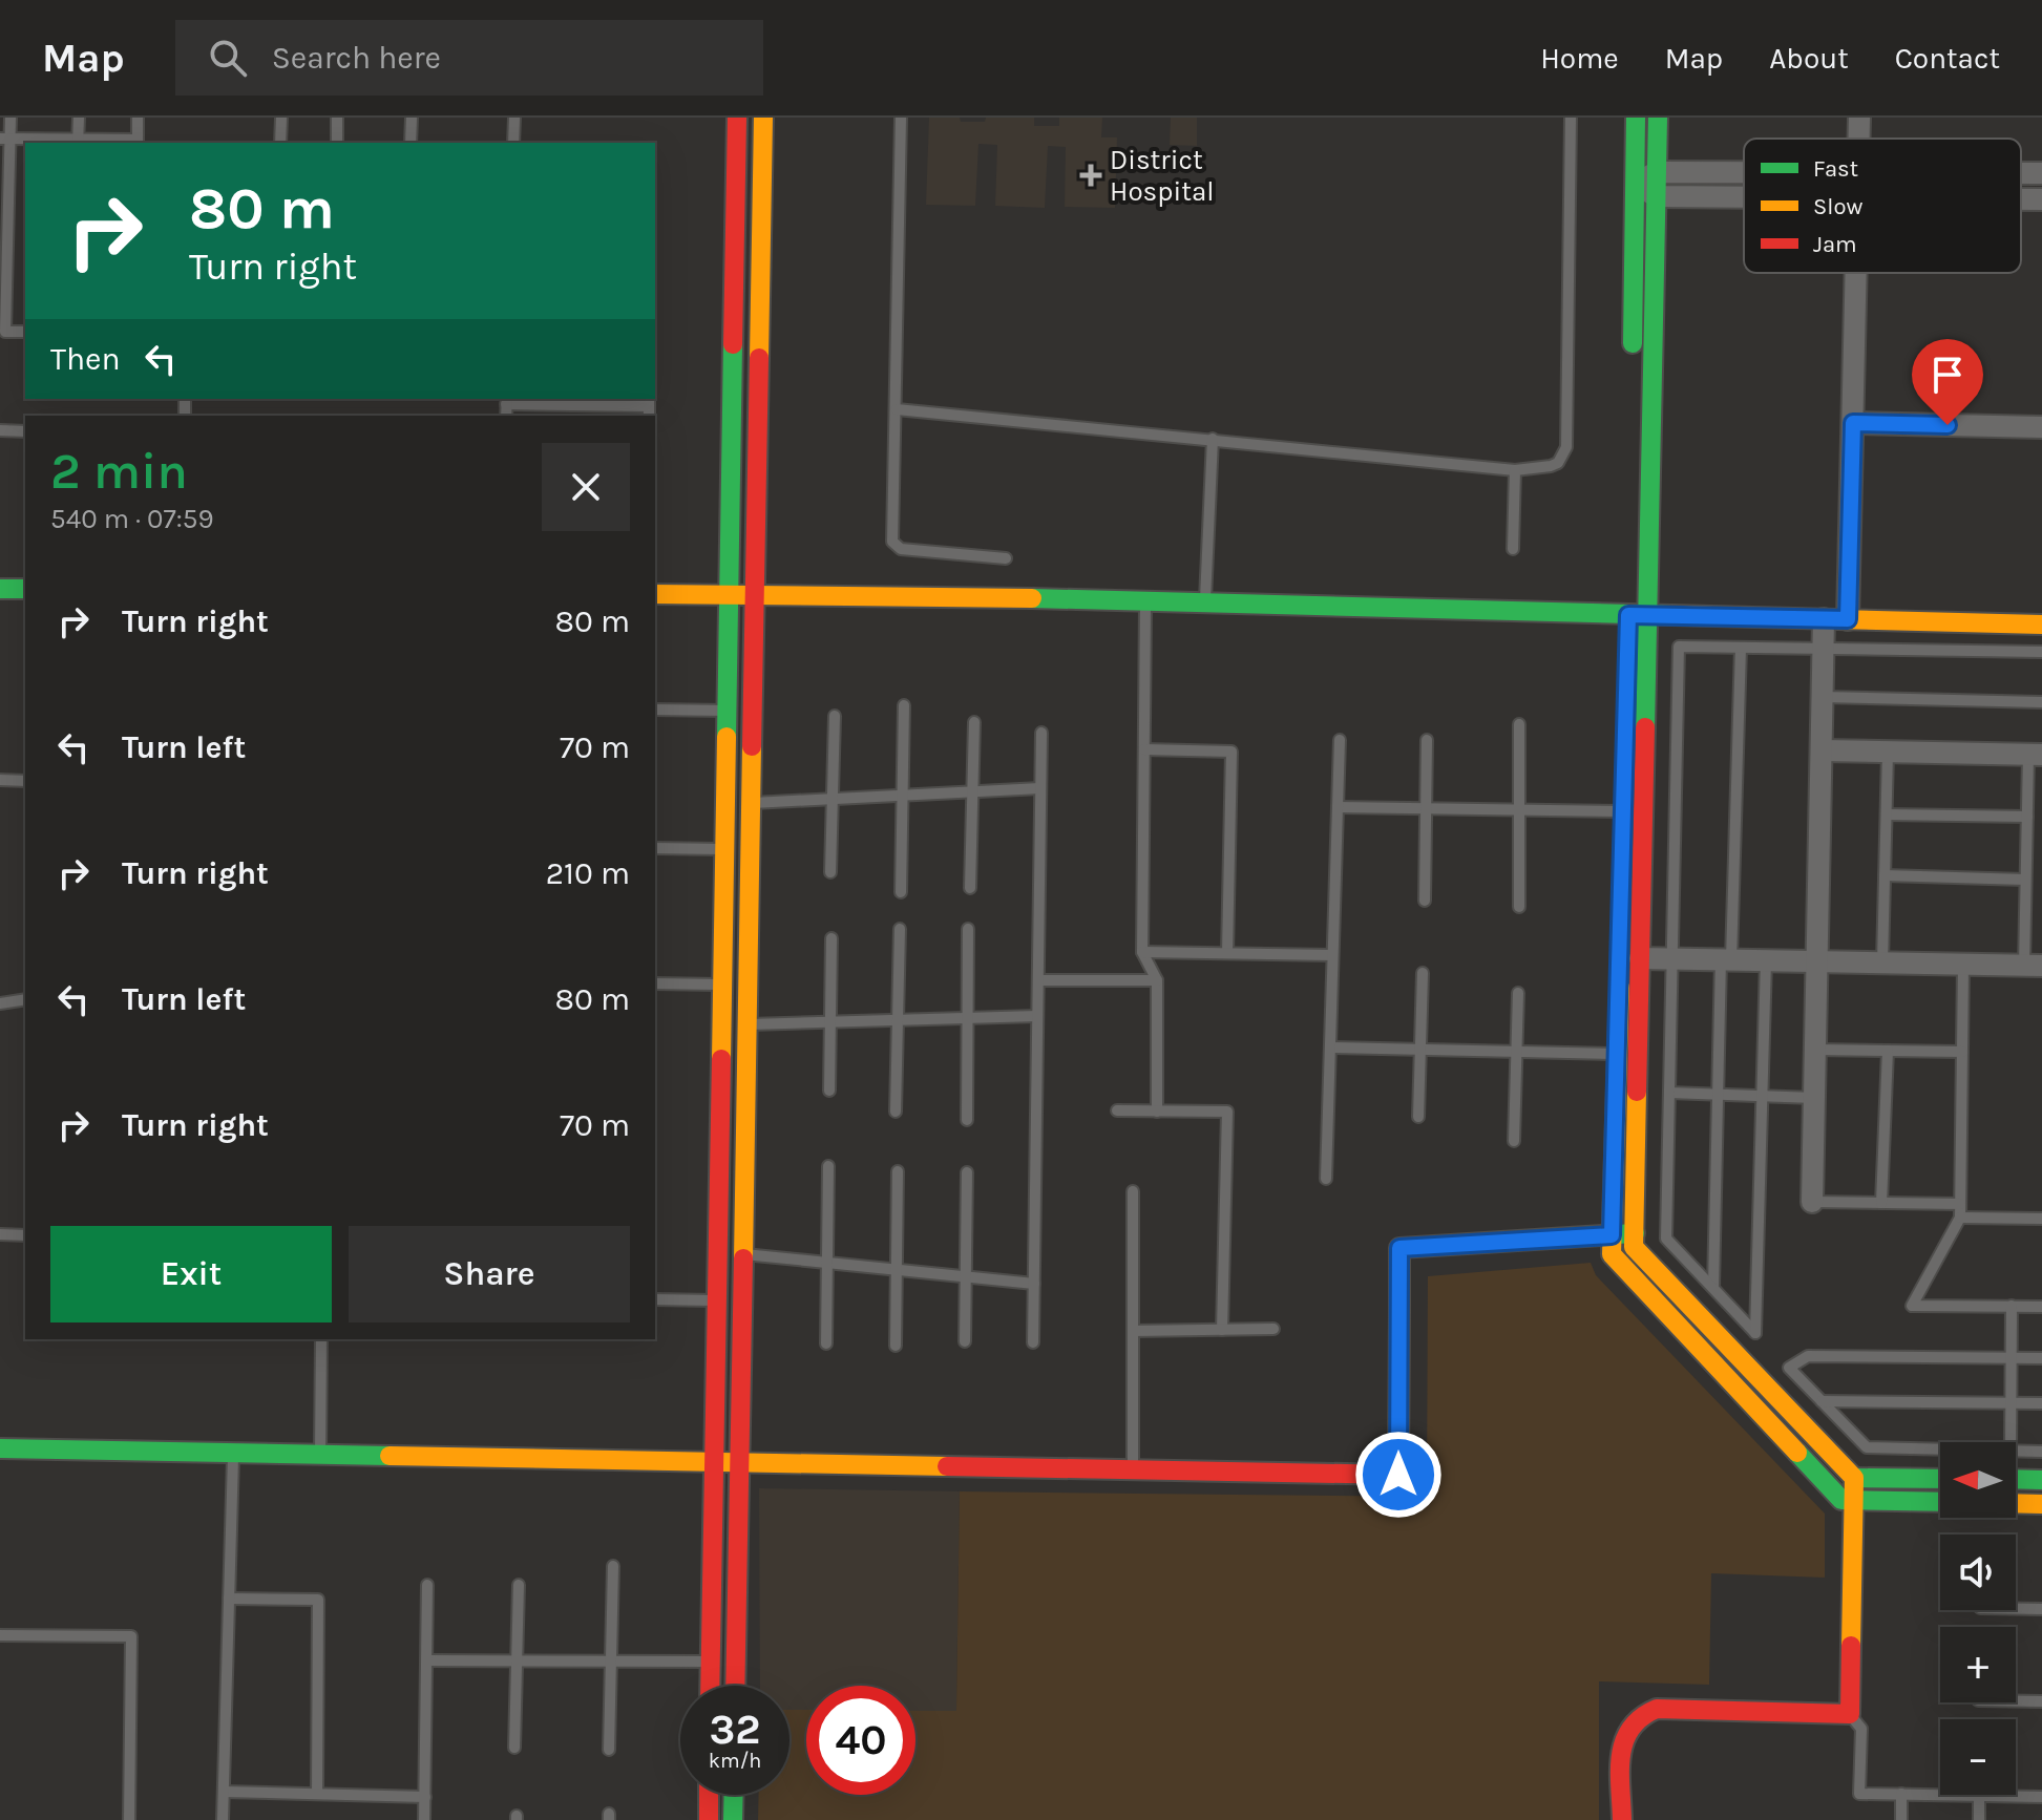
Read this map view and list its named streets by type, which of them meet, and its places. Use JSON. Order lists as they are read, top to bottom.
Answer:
{
  "places": {
    "health": ["District Hospital"]
  },
  "legend": ["Fast", "Slow", "Jam"],
  "north": "left",
  "page": {
    "header": "Map",
    "search": "Search here",
    "nav": [
      "Home",
      "Map",
      "About",
      "Contact"
    ],
    "turn": ["80 m", "Turn right"],
    "then": "Then",
    "heading": ["2 min", "540 m · 07:59"],
    "list": [
      {
        "name": "Turn right",
        "value": "80 m"
      },
      {
        "name": "Turn left",
        "value": "70 m"
      },
      {
        "name": "Turn right",
        "value": "210 m"
      },
      {
        "name": "Turn left",
        "value": "80 m"
      },
      {
        "name": "Turn right",
        "value": "70 m"
      }
    ],
    "buttons": ["Exit", "Share"],
    "map_buttons": ["+", "−"],
    "speed": "32 km/h",
    "limit": "40"
  }
}
